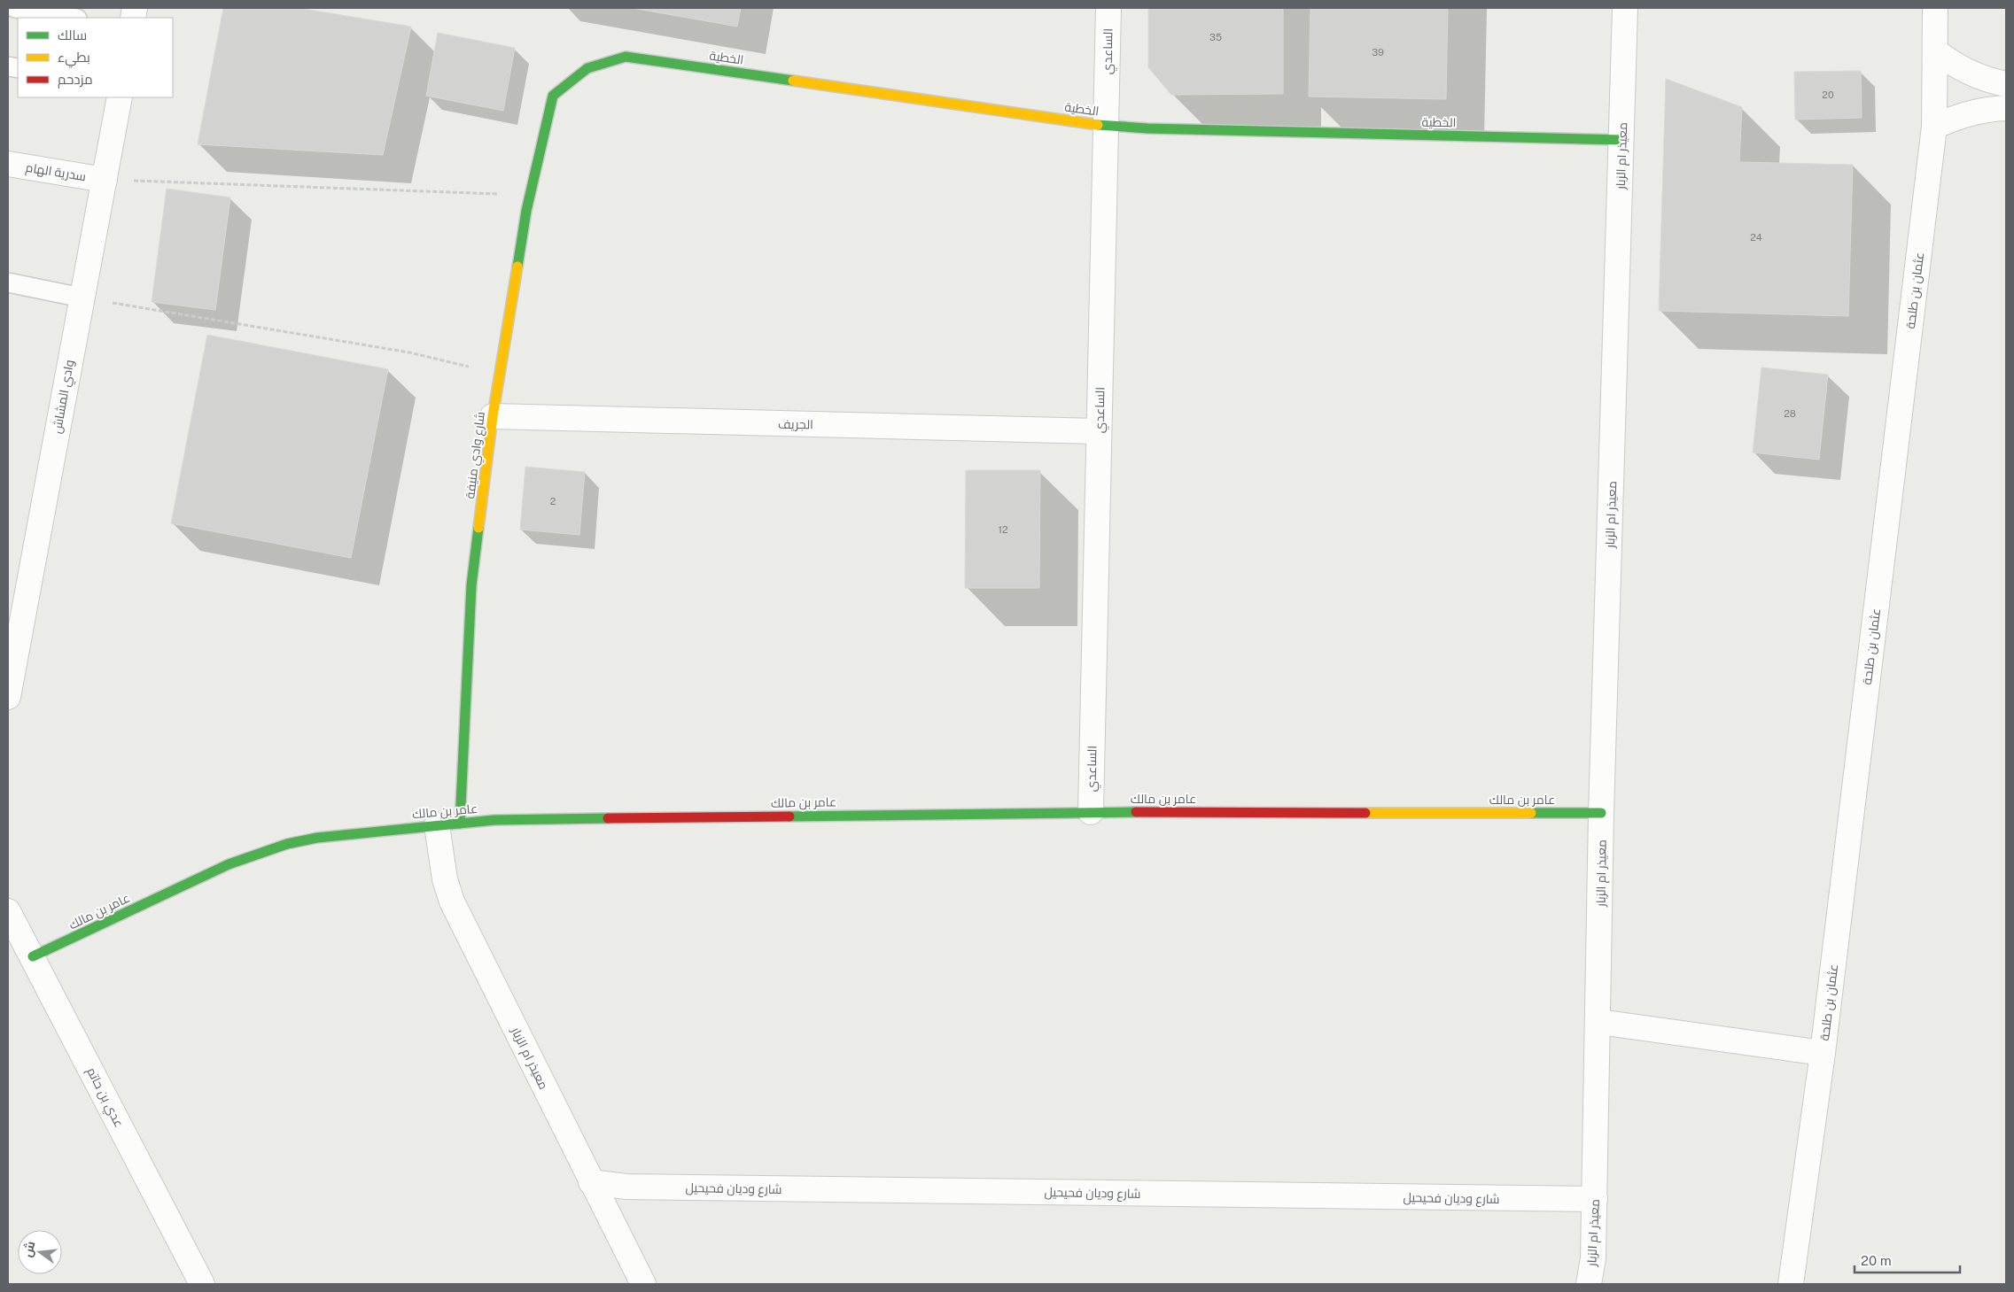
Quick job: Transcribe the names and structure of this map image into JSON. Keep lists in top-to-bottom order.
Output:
{
  "streets": {
    "street": [
      "الساعدي",
      "الخطية",
      "معيذر ام الزبار",
      "سدرية الهام",
      "عثمان بن طلحة",
      "وادي المشاش",
      "الجريف",
      "شارع وادي منيفة",
      "عامر بن مالك",
      "عدي بن حاتم",
      "شارع وديان فحيحيل"
    ]
  },
  "crossings": [
    ["الساعدي", "الخطية"],
    ["الساعدي", "الجريف"],
    ["الساعدي", "عامر بن مالك"],
    ["الخطية", "معيذر ام الزبار"],
    ["الخطية", "شارع وادي منيفة"],
    ["معيذر ام الزبار", "شارع وادي منيفة"],
    ["معيذر ام الزبار", "عامر بن مالك"],
    ["معيذر ام الزبار", "شارع وديان فحيحيل"],
    ["سدرية الهام", "وادي المشاش"],
    ["الجريف", "شارع وادي منيفة"],
    ["شارع وادي منيفة", "عامر بن مالك"],
    ["عامر بن مالك", "عدي بن حاتم"]
  ],
  "house_numbers": [
    "35",
    "39",
    "20",
    "24",
    "28",
    "2",
    "12"
  ],
  "legend": ["سالك", "بطيء", "مزدحم"],
  "scale_bar": "20 m",
  "north": "left"
}
